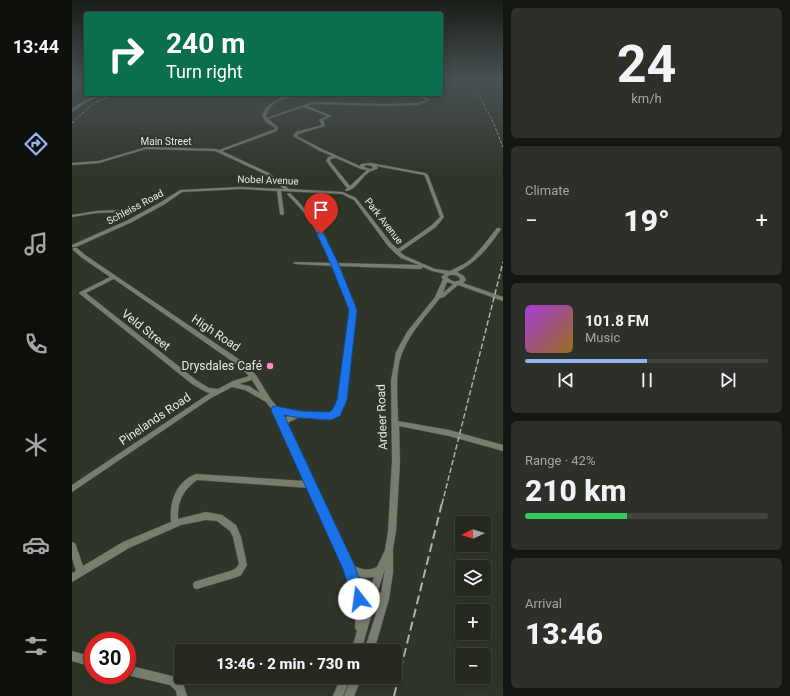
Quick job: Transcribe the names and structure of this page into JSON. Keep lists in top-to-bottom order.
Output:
{
  "streets": {
    "street": [
      "Main Street",
      "Nobel Avenue",
      "Schleiss Road",
      "Park Avenue",
      "Veld Street",
      "High Road",
      "Ardeer Road",
      "Pinelands Road"
    ]
  },
  "crossings": [
    ["Main Street", "Nobel Avenue"],
    ["Nobel Avenue", "Schleiss Road"],
    ["Nobel Avenue", "Park Avenue"],
    ["Schleiss Road", "High Road"],
    ["Park Avenue", "Ardeer Road"],
    ["Veld Street", "High Road"],
    ["Veld Street", "Pinelands Road"],
    ["High Road", "Pinelands Road"]
  ],
  "places": ["Drysdales Café"],
  "north": "left",
  "page": {
    "tabs": "13:44",
    "tile": [
      ["24", "km/h"],
      "Climate",
      ["Range · 42%", "210 km"],
      ["Arrival", "13:46"]
    ],
    "turn": ["240 m", "Turn right"],
    "heat": ["−", "19°", "+"],
    "song": ["101.8 FM", "Music"],
    "map_buttons": ["+", "−"],
    "limit": "30",
    "trip": "13:46 · 2 min · 730 m"
  }
}
